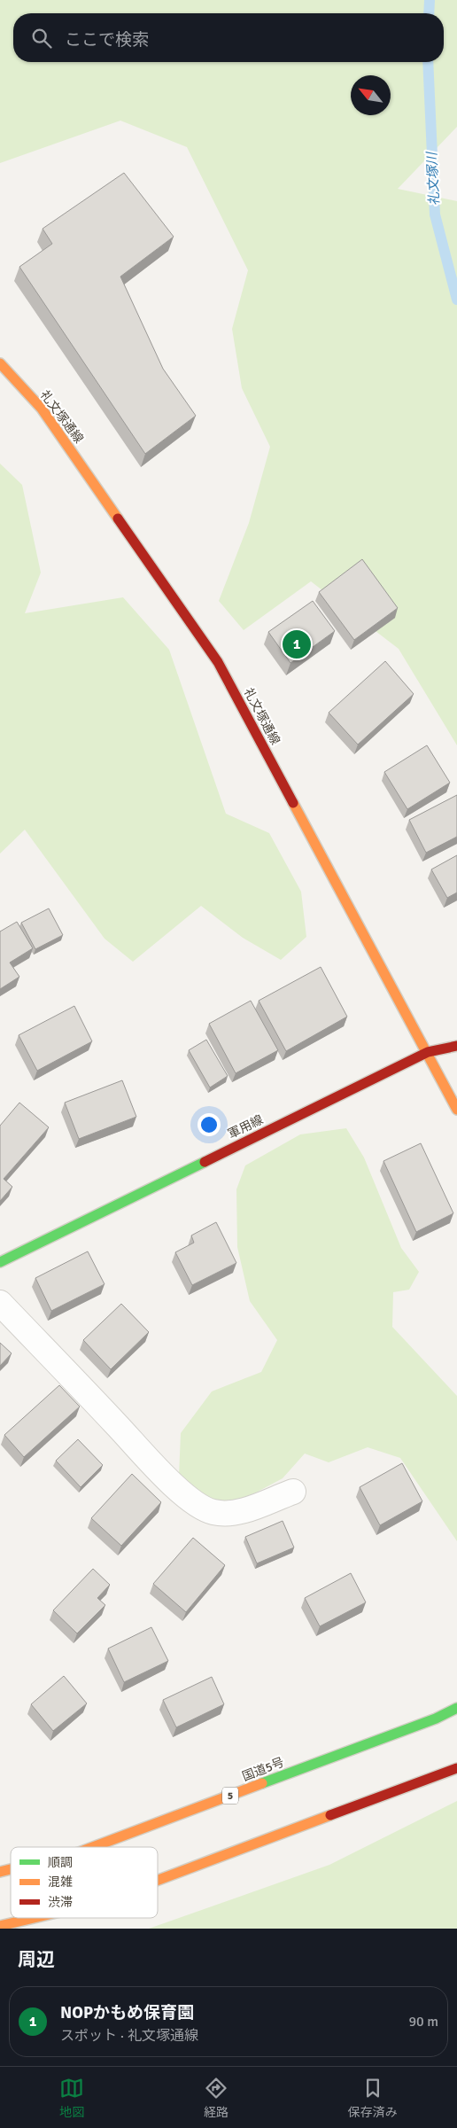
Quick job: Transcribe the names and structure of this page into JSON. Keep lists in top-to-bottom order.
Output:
{
  "streets": {
    "main road": [
      "礼文塚通線",
      "軍用線",
      "国道5号",
      "5"
    ]
  },
  "crossings": [
    ["礼文塚通線", "軍用線"]
  ],
  "water": ["礼文塚川"],
  "legend": ["順調", "混雑", "渋滞"],
  "north": "top left",
  "page": {
    "search": "ここで検索",
    "pins": "1",
    "heading": "周辺",
    "list": [
      {
        "mark": "1",
        "name": "NOPかもめ保育園",
        "note": "スポット · 礼文塚通線",
        "value": "90 m"
      }
    ],
    "nav": ["地図", "経路", "保存済み"]
  }
}
